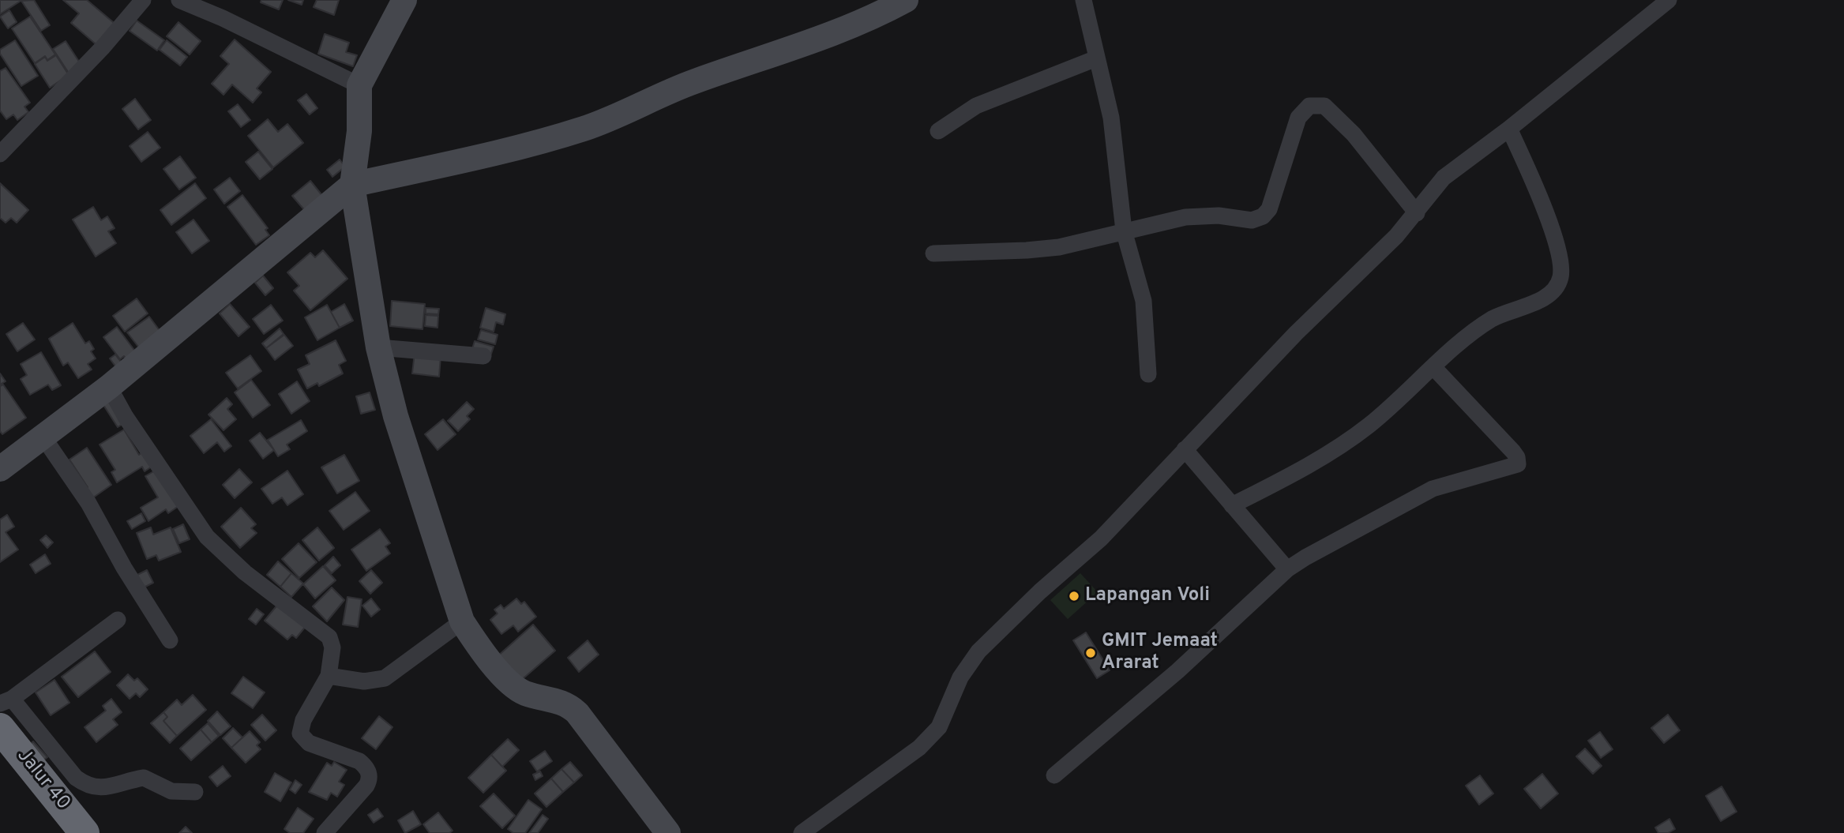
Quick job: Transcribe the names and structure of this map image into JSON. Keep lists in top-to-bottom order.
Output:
{
  "streets": {
    "highway": ["Jalur 40"]
  },
  "places": ["Lapangan Voli", "GMIT Jemaat Ararat"]
}
